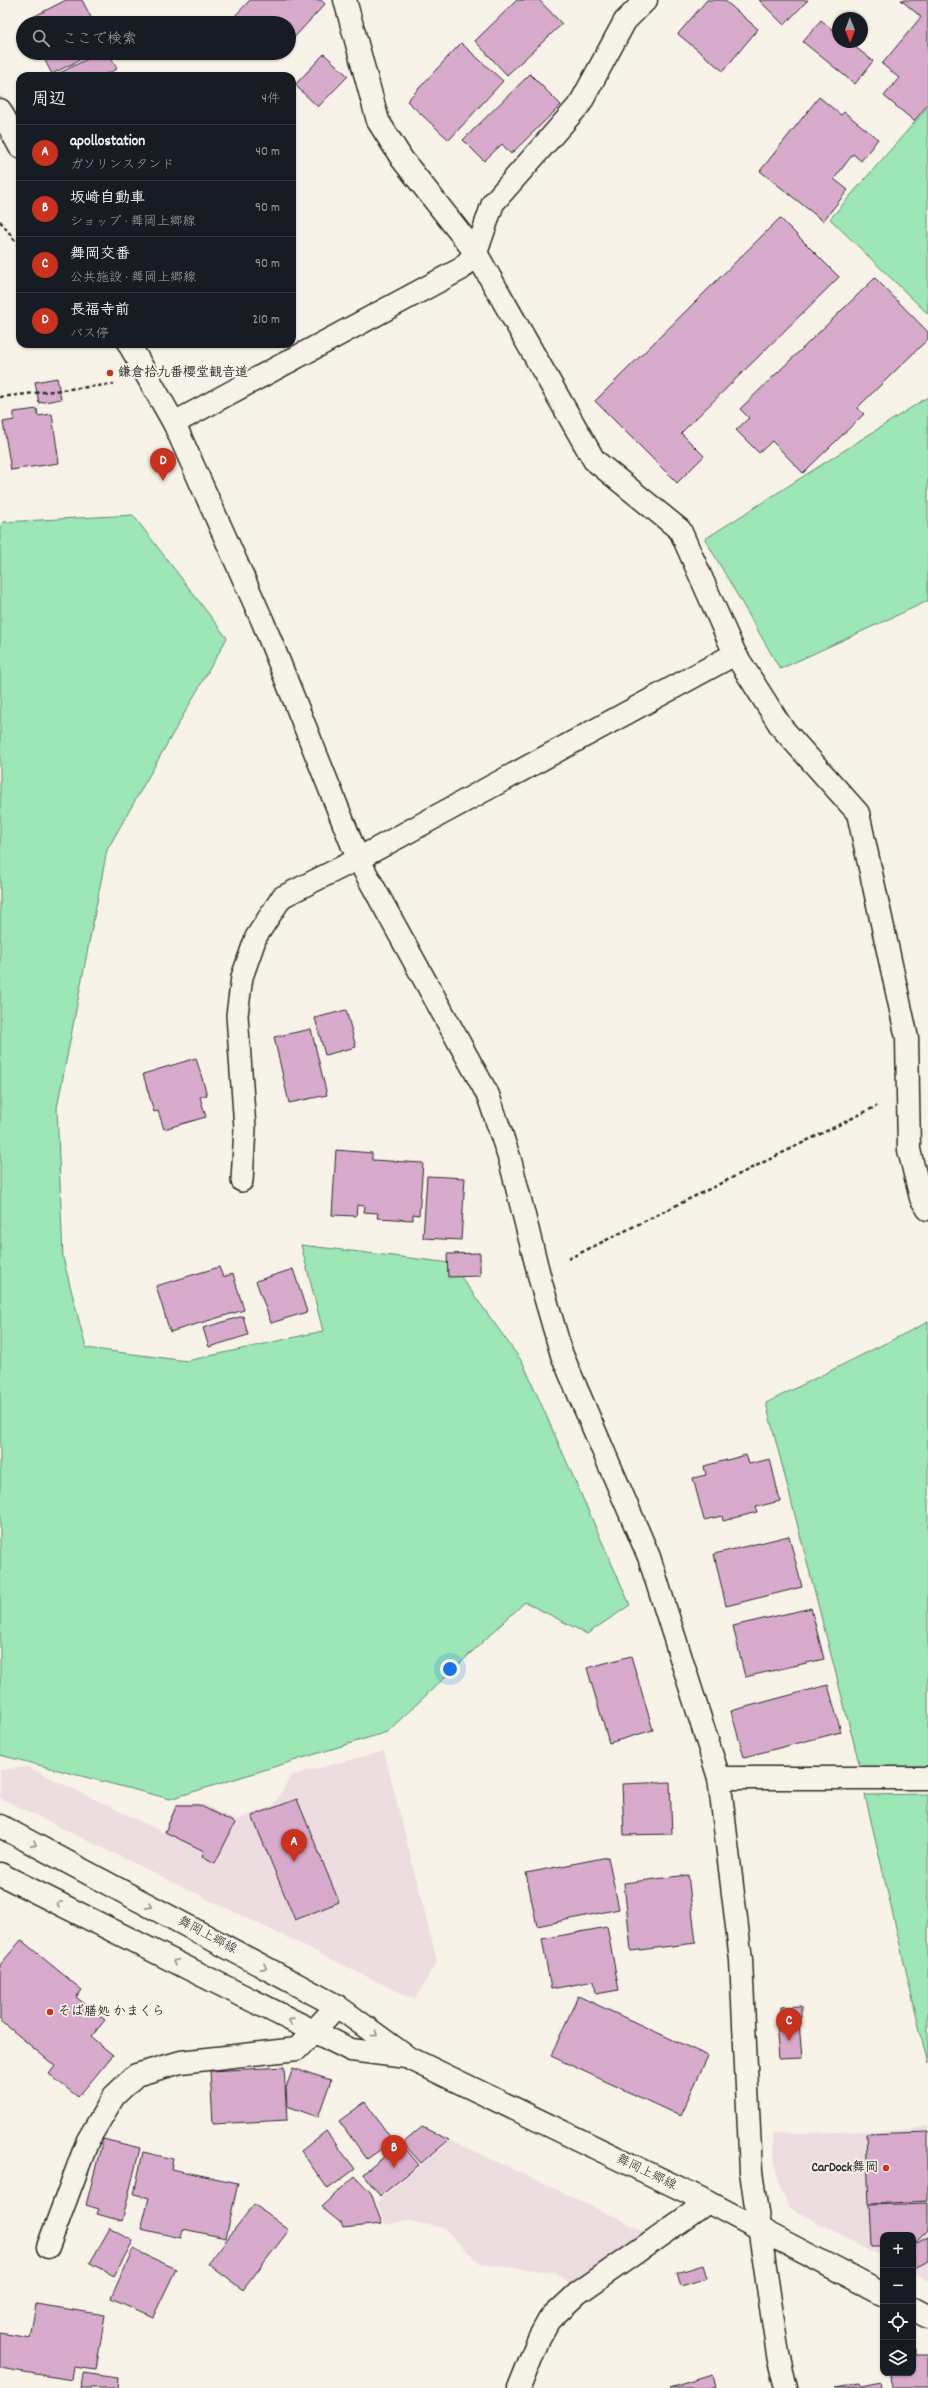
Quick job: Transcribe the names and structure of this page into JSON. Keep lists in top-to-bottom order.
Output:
{
  "streets": {
    "street": ["舞岡上郷線"]
  },
  "places": ["鎌倉拾九番櫻堂観音道", "そば膳処 かまくら", "CarDock舞岡"],
  "north": "bottom",
  "page": {
    "search": "ここで検索",
    "heading": ["周辺", "4件"],
    "list": [
      {
        "mark": "A",
        "name": "apollostation",
        "note": "ガソリンスタンド",
        "value": "40 m"
      },
      {
        "mark": "B",
        "name": "坂崎自動車",
        "note": "ショップ · 舞岡上郷線",
        "value": "90 m"
      },
      {
        "mark": "C",
        "name": "舞岡交番",
        "note": "公共施設 · 舞岡上郷線",
        "value": "90 m"
      },
      {
        "mark": "D",
        "name": "長福寺前",
        "note": "バス停",
        "value": "210 m"
      }
    ],
    "pins": [
      "D",
      "A",
      "C",
      "B"
    ],
    "map_buttons": ["+", "−"]
  }
}
